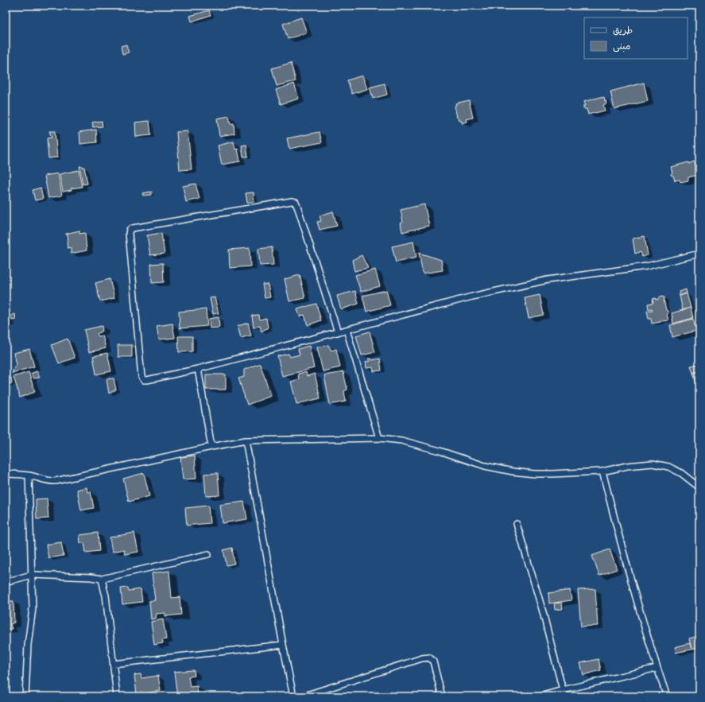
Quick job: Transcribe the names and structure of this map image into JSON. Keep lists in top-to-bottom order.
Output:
{
  "legend": ["طريق", "مبنى"]
}
